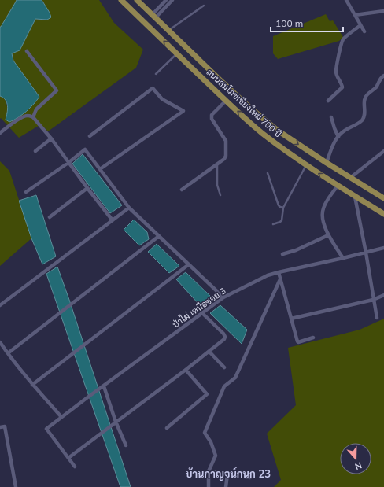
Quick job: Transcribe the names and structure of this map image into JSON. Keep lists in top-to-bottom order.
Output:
{
  "streets": {
    "main road": ["ถนนสมโภชเชียงใหม่ 700 ปี"],
    "street": ["ป่าไผ่ เหนือซอย 3"]
  },
  "districts": ["บ้านกาญจน์กนก 23"],
  "scale_bar": "100 m",
  "north": "bottom"
}
